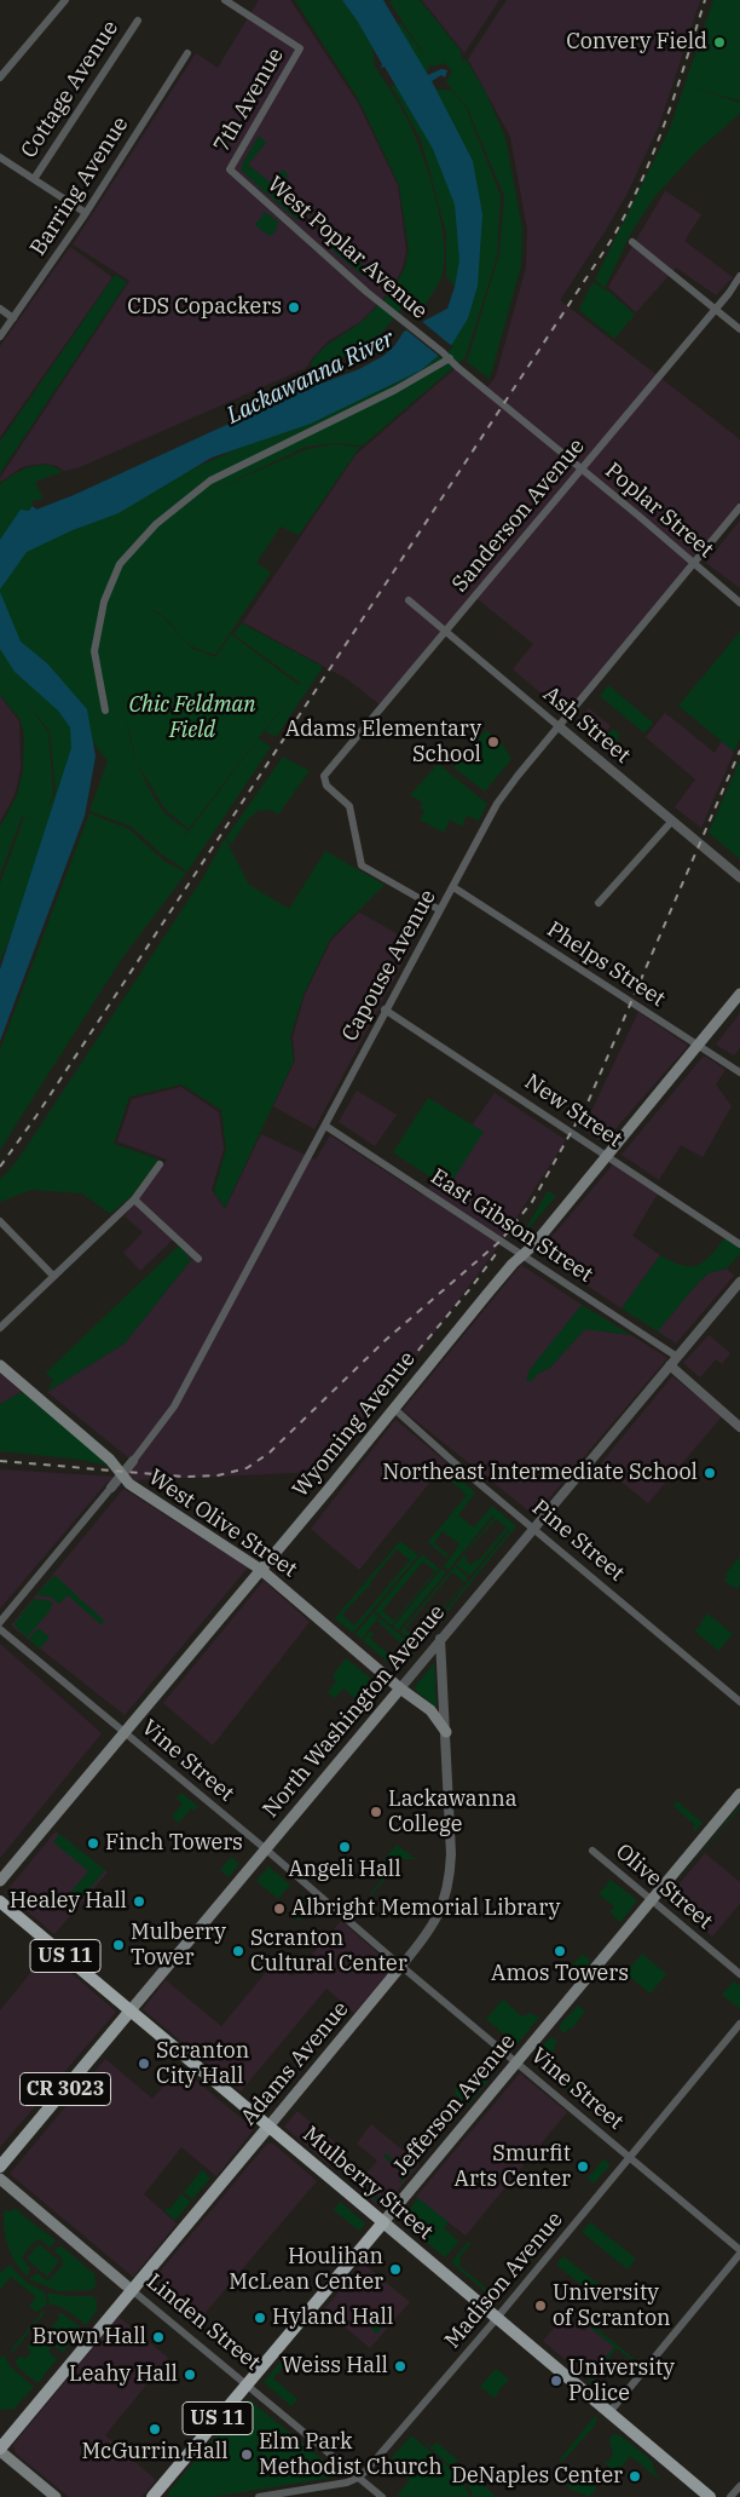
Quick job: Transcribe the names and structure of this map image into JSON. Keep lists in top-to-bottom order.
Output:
{
  "streets": {
    "highway": ["US 11", "Jefferson Avenue", "Mulberry Street"],
    "main road": [
      "Wyoming Avenue",
      "West Olive Street",
      "North Washington Avenue",
      "Adams Avenue",
      "CR 3023",
      "Linden Street"
    ],
    "street": [
      "Cottage Avenue",
      "7th Avenue",
      "Barring Avenue",
      "West Poplar Avenue",
      "Poplar Street",
      "Sanderson Avenue",
      "Ash Street",
      "Phelps Street",
      "Capouse Avenue",
      "New Street",
      "East Gibson Street",
      "Pine Street",
      "Vine Street",
      "Olive Street",
      "Madison Avenue"
    ]
  },
  "crossings": [
    ["7th Avenue", "West Poplar Avenue"],
    ["West Poplar Avenue", "Poplar Street"],
    ["Poplar Street", "Sanderson Avenue"],
    ["Poplar Street", "Capouse Avenue"],
    ["Sanderson Avenue", "Ash Street"],
    ["Sanderson Avenue", "Capouse Avenue"],
    ["Ash Street", "Capouse Avenue"],
    ["Phelps Street", "Capouse Avenue"],
    ["Phelps Street", "Wyoming Avenue"],
    ["Capouse Avenue", "New Street"],
    ["Capouse Avenue", "East Gibson Street"],
    ["Capouse Avenue", "West Olive Street"],
    ["New Street", "Wyoming Avenue"],
    ["East Gibson Street", "Wyoming Avenue"],
    ["East Gibson Street", "North Washington Avenue"],
    ["Wyoming Avenue", "West Olive Street"],
    ["Wyoming Avenue", "Pine Street"],
    ["Wyoming Avenue", "Vine Street"],
    ["West Olive Street", "North Washington Avenue"],
    ["West Olive Street", "Adams Avenue"],
    ["Pine Street", "North Washington Avenue"],
    ["North Washington Avenue", "Vine Street"],
    ["North Washington Avenue", "Adams Avenue"],
    ["North Washington Avenue", "Mulberry Street"],
    ["Vine Street", "Adams Avenue"],
    ["Vine Street", "Jefferson Avenue"],
    ["Vine Street", "Madison Avenue"],
    ["Olive Street", "Jefferson Avenue"],
    ["Adams Avenue", "Mulberry Street"],
    ["Adams Avenue", "Linden Street"],
    ["Jefferson Avenue", "Mulberry Street"],
    ["Jefferson Avenue", "Linden Street"],
    ["Mulberry Street", "Madison Avenue"],
    ["Madison Avenue", "Linden Street"]
  ],
  "water": ["Lackawanna River"],
  "parks": ["Chic Feldman Field"],
  "places": [
    "Convery Field",
    "CDS Copackers",
    "Adams Elementary School",
    "Northeast Intermediate School",
    "Lackawanna College",
    "Finch Towers",
    "Angeli Hall",
    "Healey Hall",
    "Albright Memorial Library",
    "Mulberry Tower",
    "Scranton Cultural Center",
    "Amos Towers",
    "Scranton City Hall",
    "Smurfit Arts Center",
    "Houlihan McLean Center",
    "University of Scranton",
    "Hyland Hall",
    "Brown Hall",
    "Weiss Hall",
    "Leahy Hall",
    "University Police",
    "McGurrin Hall",
    "Elm Park Methodist Church",
    "DeNaples Center"
  ]
}
